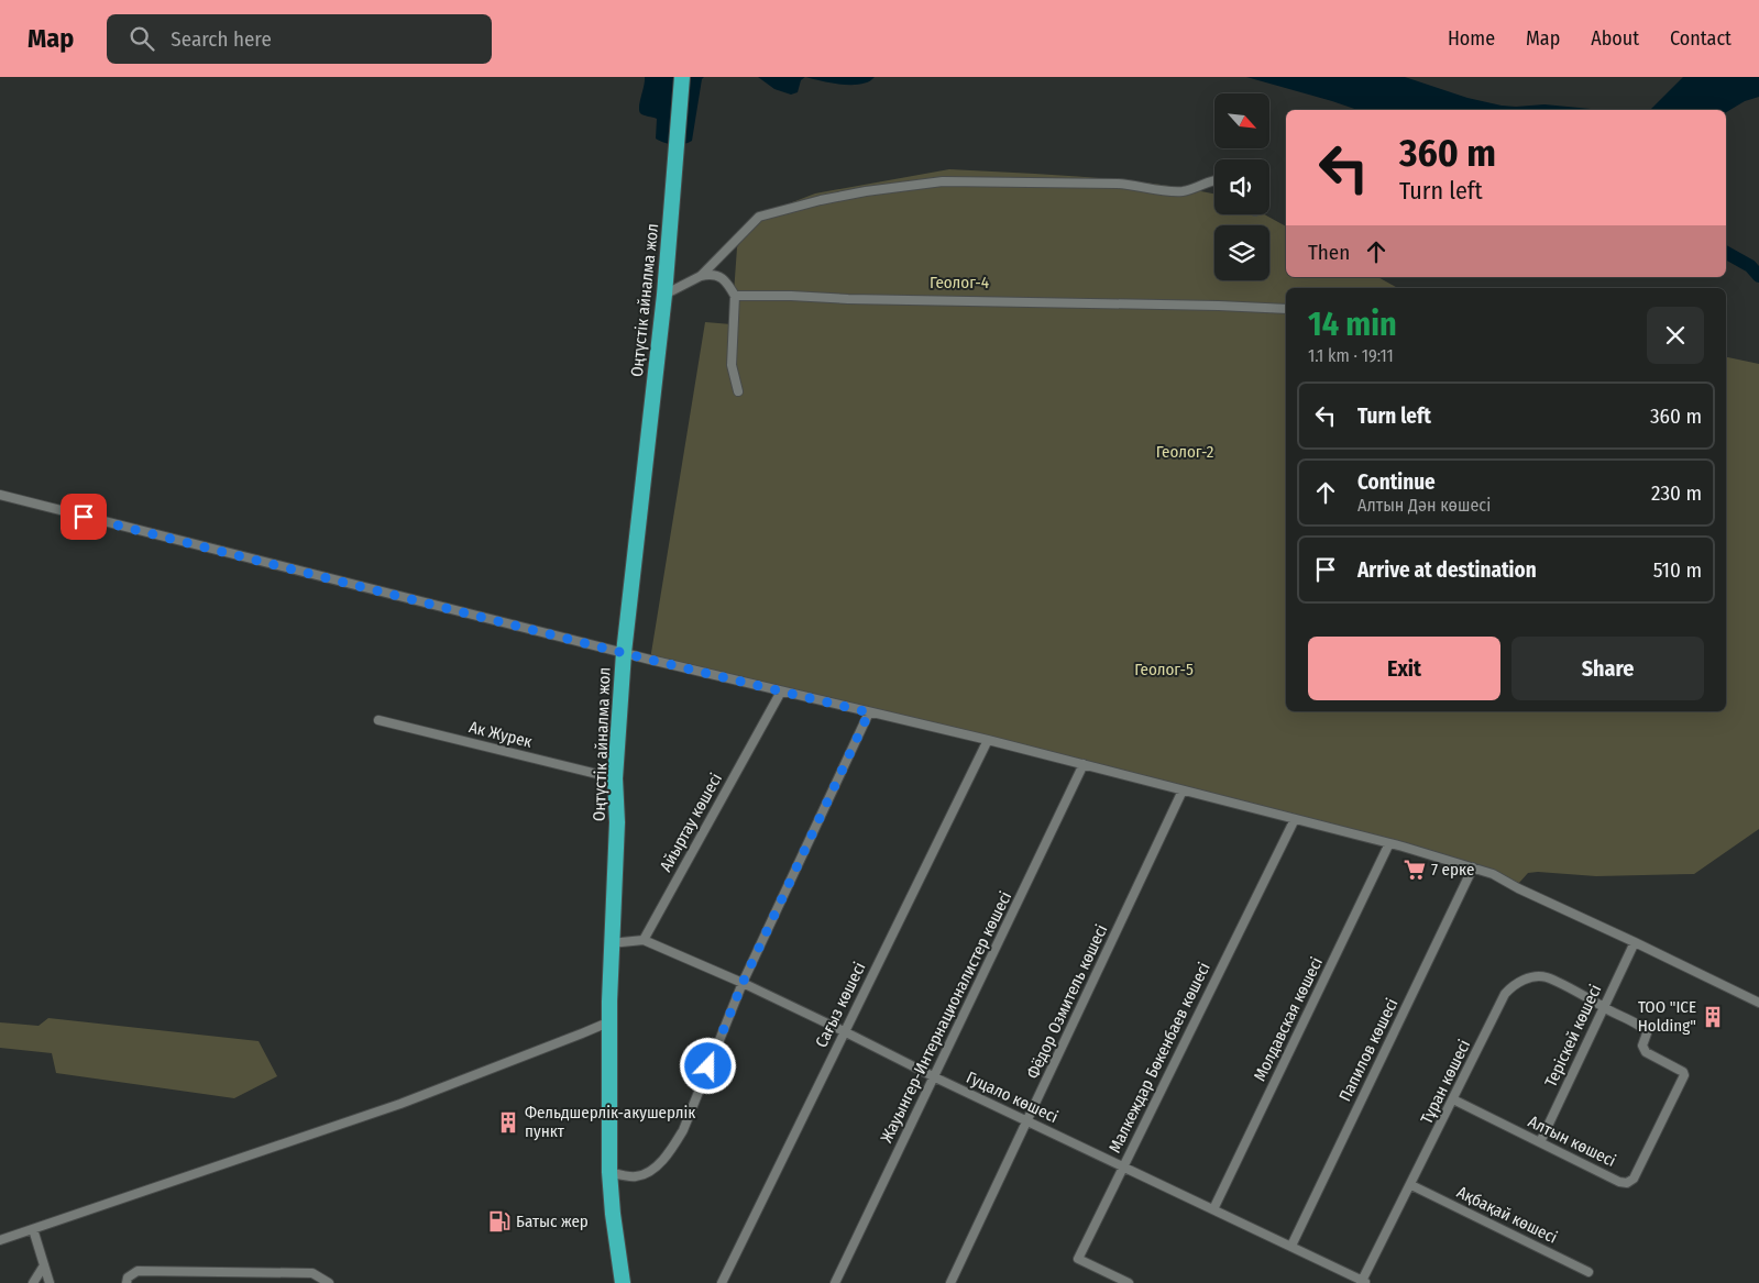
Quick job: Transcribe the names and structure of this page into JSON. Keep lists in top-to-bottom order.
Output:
{
  "streets": {
    "highway": ["Оңтүстік айналма жол"],
    "street": [
      "Ак Журек",
      "Айыртау көшесі",
      "Фёдор Озмитель көшесі",
      "Сағыз көшесі",
      "Жауынгер-Интернационалистер көшесі",
      "Молдавская көшесі",
      "Теріскей көшесі",
      "Папилов көшесі",
      "Малкеждар Бөкенбаев көшесі",
      "Тұран көшесі",
      "Гуцало көшесі",
      "Алтын көшесі",
      "Ақбақай көшесі"
    ]
  },
  "crossings": [
    ["Оңтүстік айналма жол", "Ак Журек"],
    ["Айыртау көшесі", "Гуцало көшесі"],
    ["Фёдор Озмитель көшесі", "Гуцало көшесі"],
    ["Сағыз көшесі", "Гуцало көшесі"],
    ["Жауынгер-Интернационалистер көшесі", "Гуцало көшесі"],
    ["Молдавская көшесі", "Гуцало көшесі"],
    ["Теріскей көшесі", "Тұран көшесі"],
    ["Теріскей көшесі", "Алтын көшесі"],
    ["Папилов көшесі", "Гуцало көшесі"],
    ["Малкеждар Бөкенбаев көшесі", "Гуцало көшесі"],
    ["Тұран көшесі", "Гуцало көшесі"],
    ["Тұран көшесі", "Алтын көшесі"],
    ["Тұран көшесі", "Ақбақай көшесі"]
  ],
  "parks": ["Геолог-4", "Геолог-2", "Геолог-5"],
  "places": {
    "supermarket": ["7 ерке"],
    "building": ["ТОО \"ICE Holding\"", "Фельдшерлік-акушерлік пункт"],
    "fuel station": ["Батыс жер"]
  },
  "north": "bottom right",
  "page": {
    "header": "Map",
    "search": "Search here",
    "nav": [
      "Home",
      "Map",
      "About",
      "Contact"
    ],
    "turn": ["360 m", "Turn left"],
    "then": "Then",
    "heading": ["14 min", "1.1 km · 19:11"],
    "list": [
      {
        "name": "Turn left",
        "value": "360 m"
      },
      {
        "name": "Continue",
        "note": "Алтын Дән көшесі",
        "value": "230 m"
      },
      {
        "name": "Arrive at destination",
        "value": "510 m"
      }
    ],
    "buttons": ["Exit", "Share"]
  }
}
